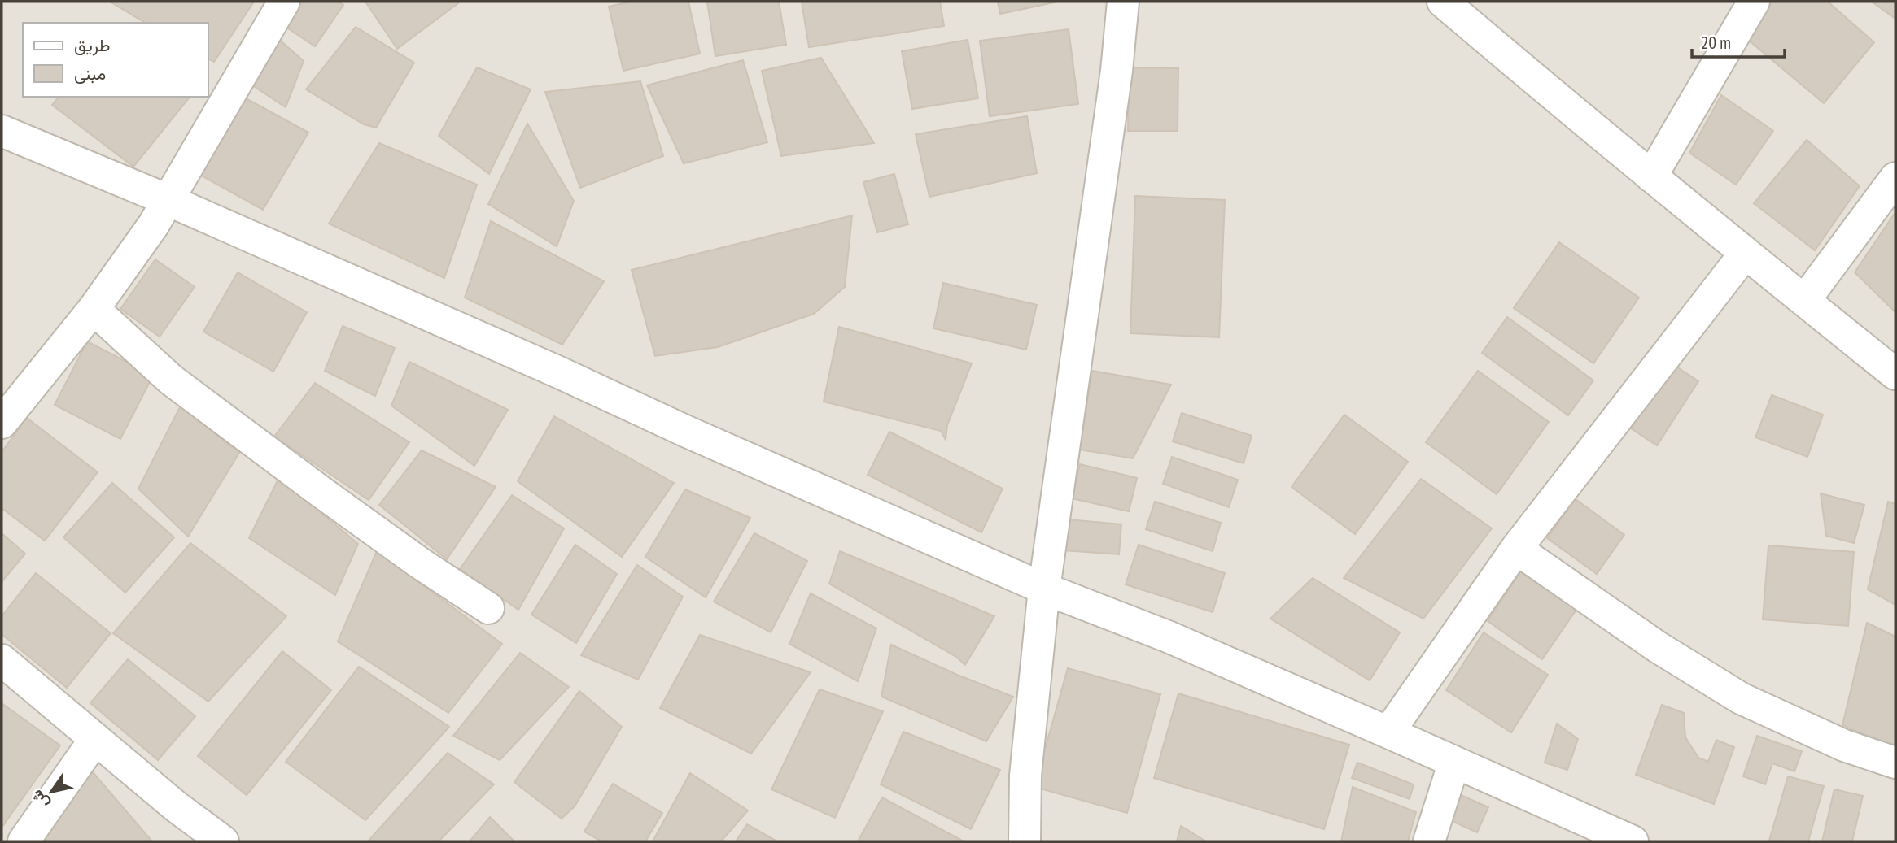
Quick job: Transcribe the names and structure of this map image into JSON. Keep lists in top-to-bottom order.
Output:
{
  "legend": ["طريق", "مبنى"],
  "scale_bar": "20 m",
  "north": "bottom left"
}
